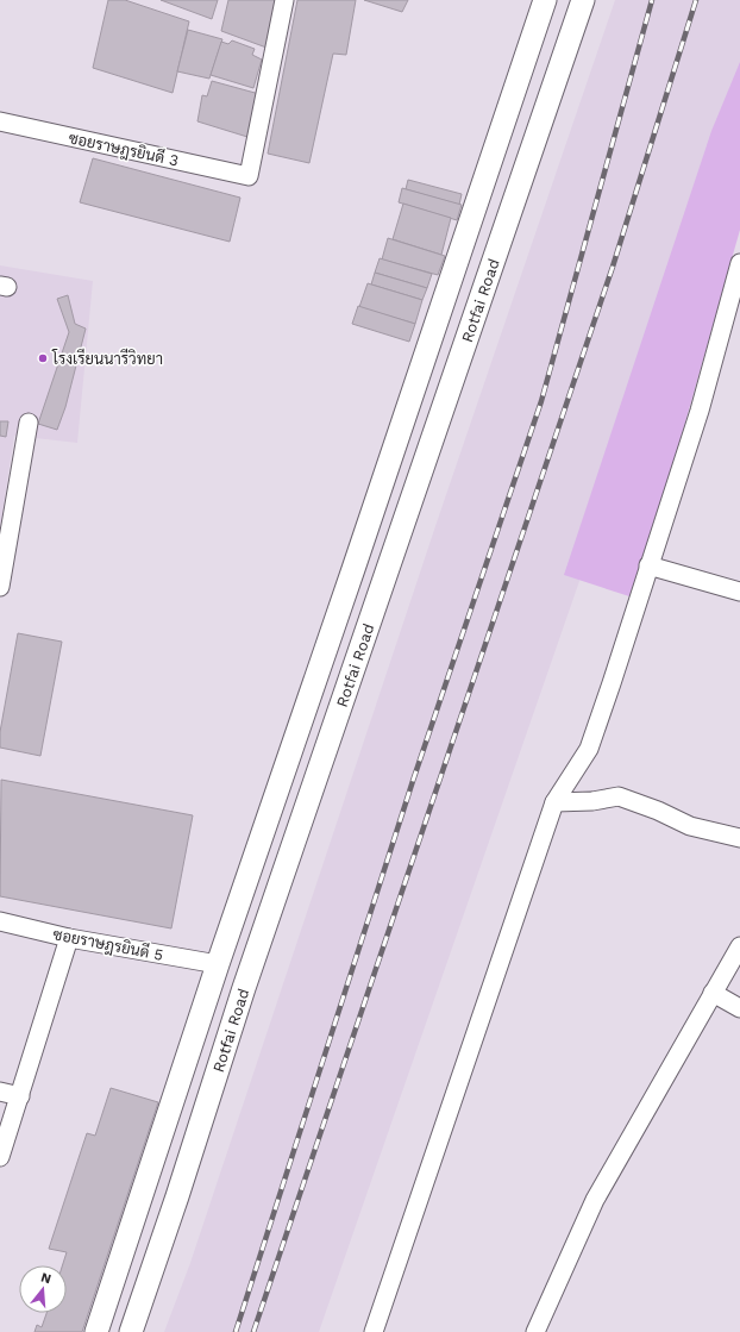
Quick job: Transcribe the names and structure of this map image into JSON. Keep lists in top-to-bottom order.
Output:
{
  "streets": {
    "street": ["ซอยราษฎรยินดี 3", "Rotfai Road", "ซอยราษฎรยินดี 5"]
  },
  "crossings": [
    ["Rotfai Road", "ซอยราษฎรยินดี 5"]
  ],
  "places": ["โรงเรียนนารีวิทยา"],
  "north": "top"
}
